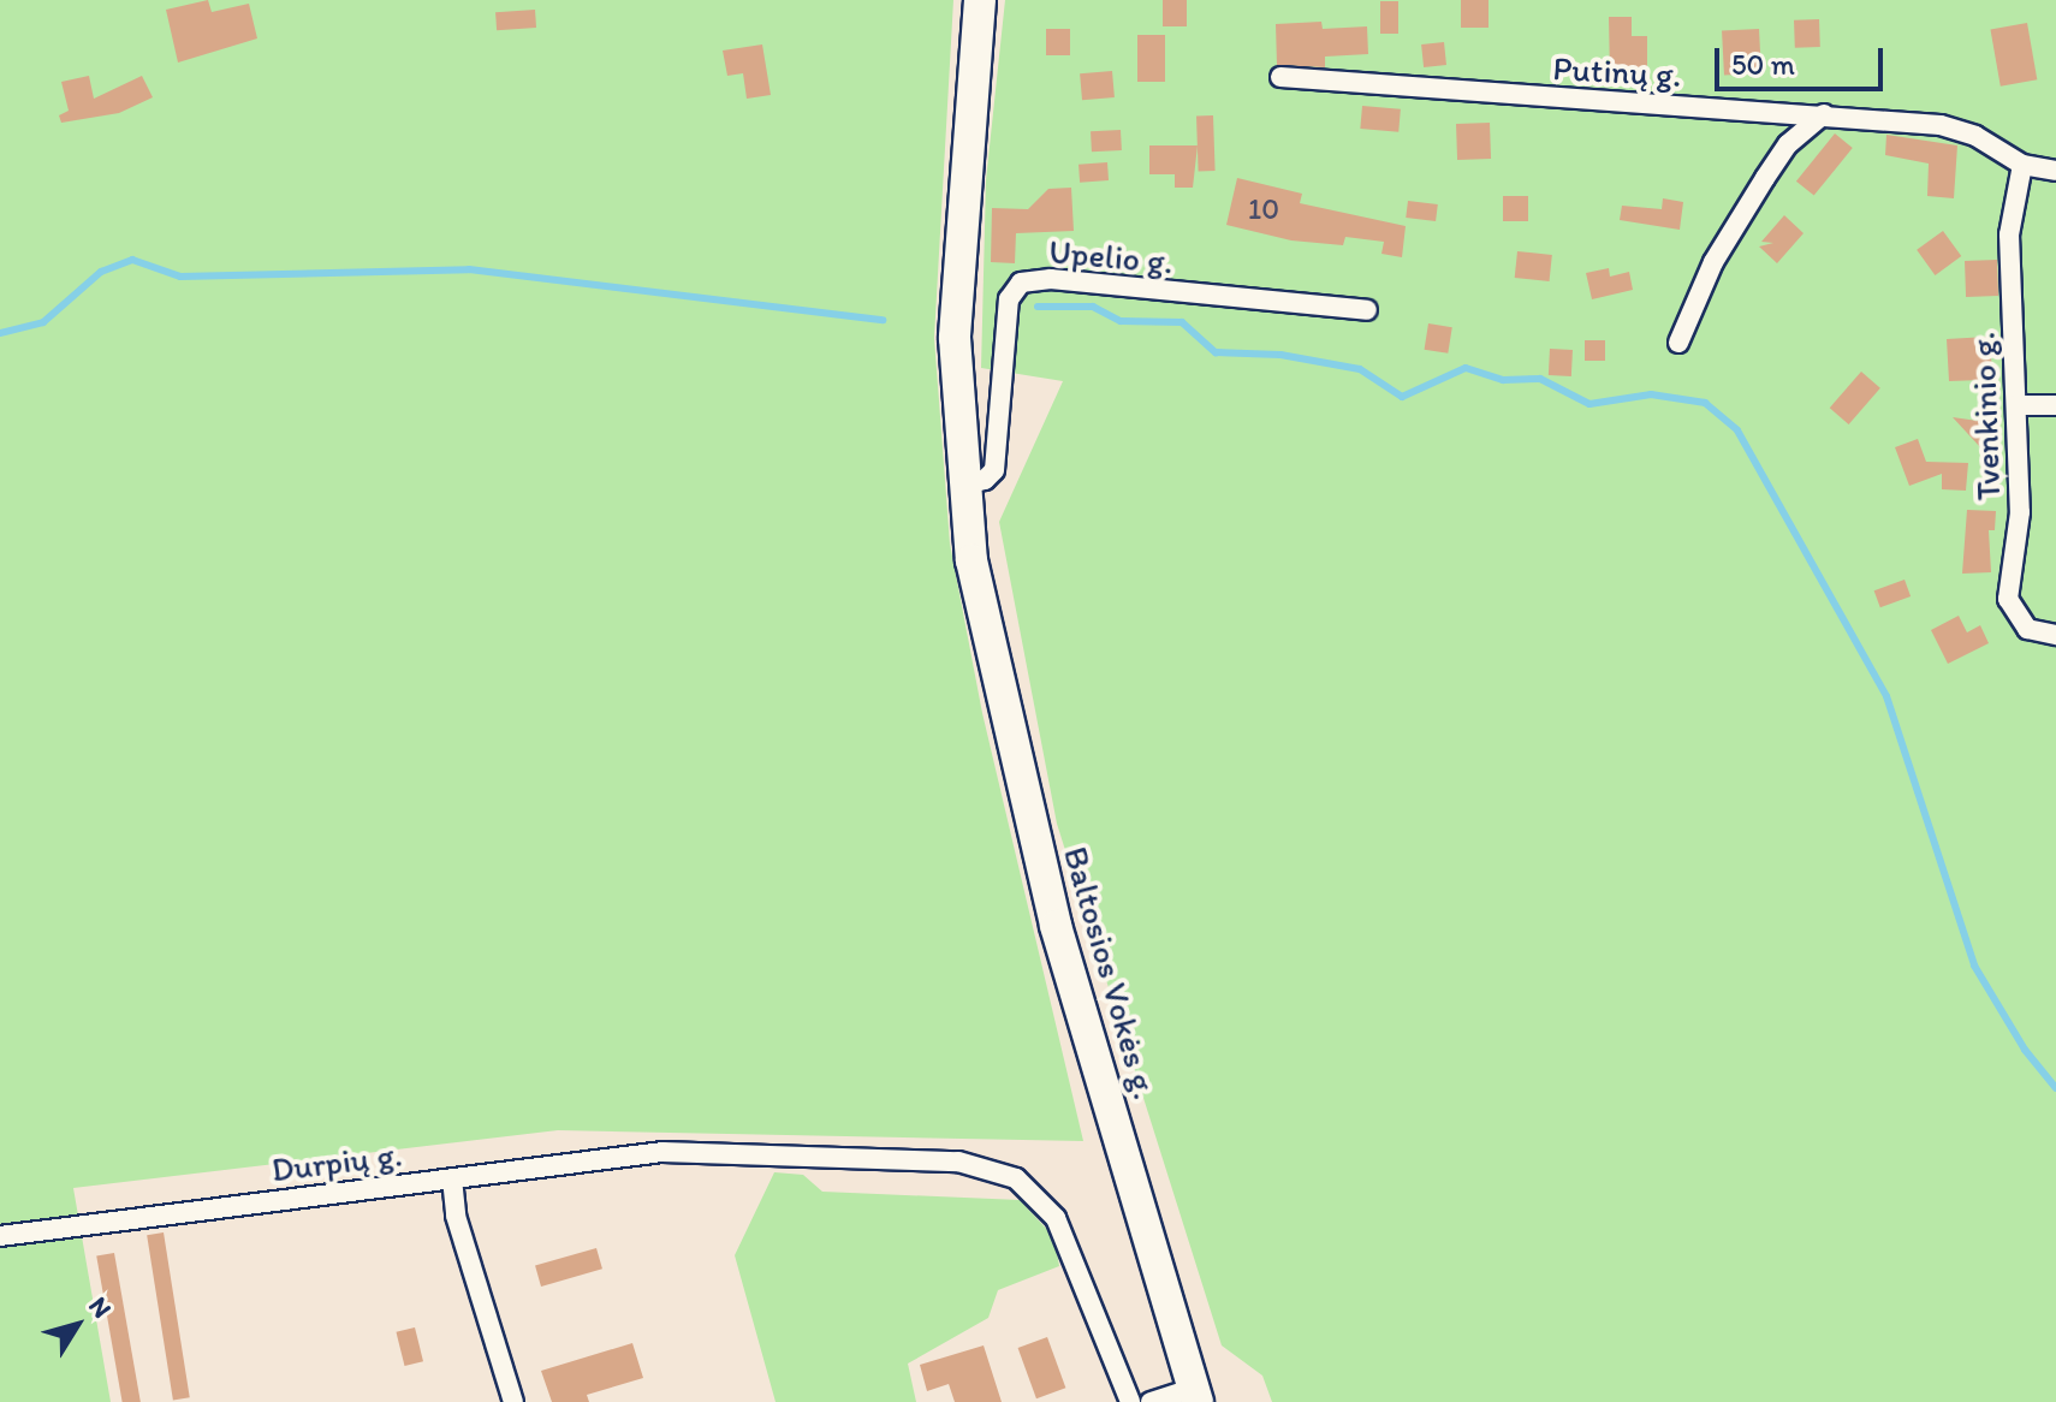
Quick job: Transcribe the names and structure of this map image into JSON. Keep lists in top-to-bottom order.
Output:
{
  "streets": {
    "main road": ["Baltosios Vokės g."],
    "street": [
      "Putinų g.",
      "Upelio g.",
      "Tvenkinio g.",
      "Durpių g."
    ]
  },
  "crossings": [
    ["Putinų g.", "Tvenkinio g."],
    ["Upelio g.", "Baltosios Vokės g."]
  ],
  "house_numbers": ["10"],
  "scale_bar": "50 m",
  "north": "top right"
}
